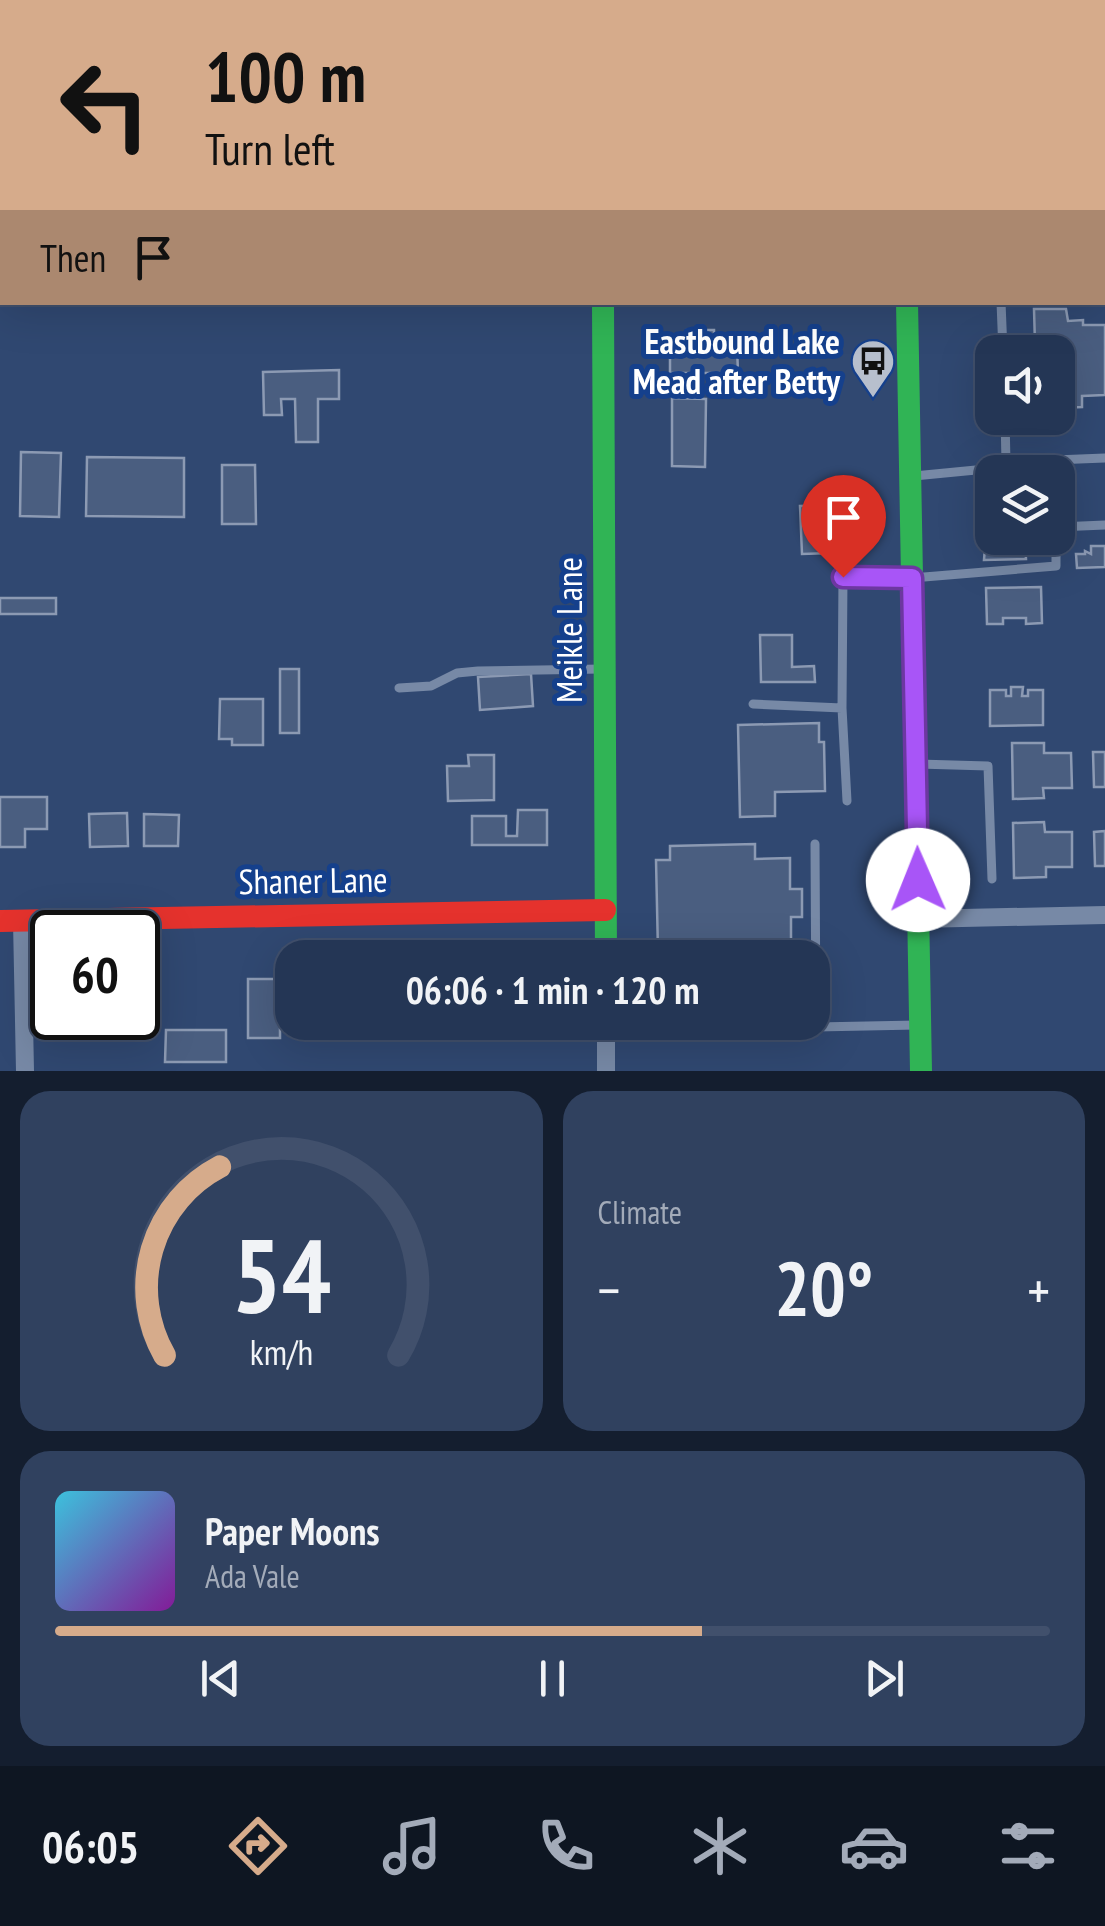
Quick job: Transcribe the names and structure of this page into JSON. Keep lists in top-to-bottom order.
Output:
{
  "streets": {
    "street": ["Meikle Lane", "Shaner Lane"]
  },
  "crossings": [
    ["Meikle Lane", "Shaner Lane"]
  ],
  "places": {
    "bus stop": ["Eastbound Lake Mead after Betty"]
  },
  "page": {
    "turn": ["100 m", "Turn left"],
    "then": "Then",
    "limit": "60",
    "trip": "06:06 · 1 min · 120 m",
    "tile": "Climate",
    "heat": ["−", "20°", "+"],
    "song": ["Paper Moons", "Ada Vale"],
    "tabs": "06:05",
    "gauge": ["54", "km/h"]
  }
}
